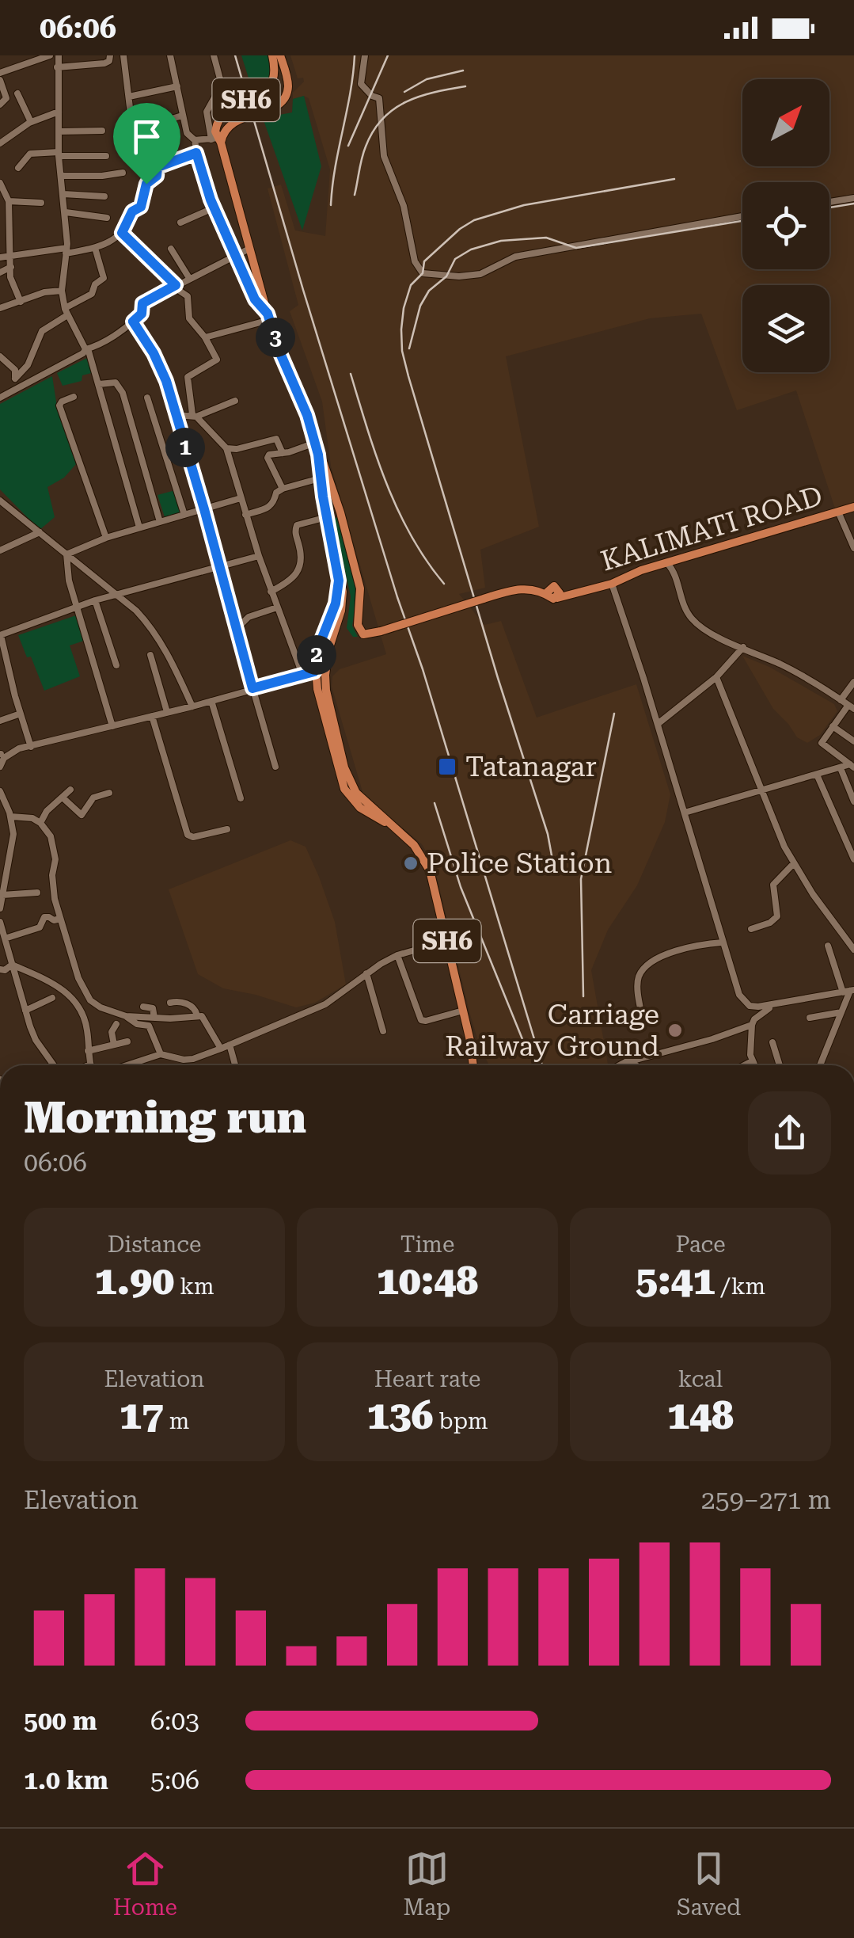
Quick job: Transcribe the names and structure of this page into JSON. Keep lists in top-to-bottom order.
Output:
{
  "streets": {
    "main road": ["SH6", "KALIMATI ROAD"]
  },
  "places": {
    "transit": ["Tatanagar"],
    "other": ["Police Station", "Carriage Railway Ground"]
  },
  "north": "top right",
  "page": {
    "status": "06:06",
    "pins": ["3", "1", "2"],
    "heading": ["Morning run", "06:06"],
    "stats": [
      ["Distance", "1.90 km"],
      ["Time", "10:48"],
      ["Pace", "5:41 /km"],
      ["Elevation", "17 m"],
      ["Heart rate", "136 bpm"],
      ["kcal", "148"]
    ],
    "chart": ["Elevation", "259–271 m"],
    "list": [
      {
        "name": "500 m",
        "note": "6:03"
      },
      {
        "name": "1.0 km",
        "note": "5:06"
      }
    ],
    "tabs": ["Home", "Map", "Saved"]
  }
}
